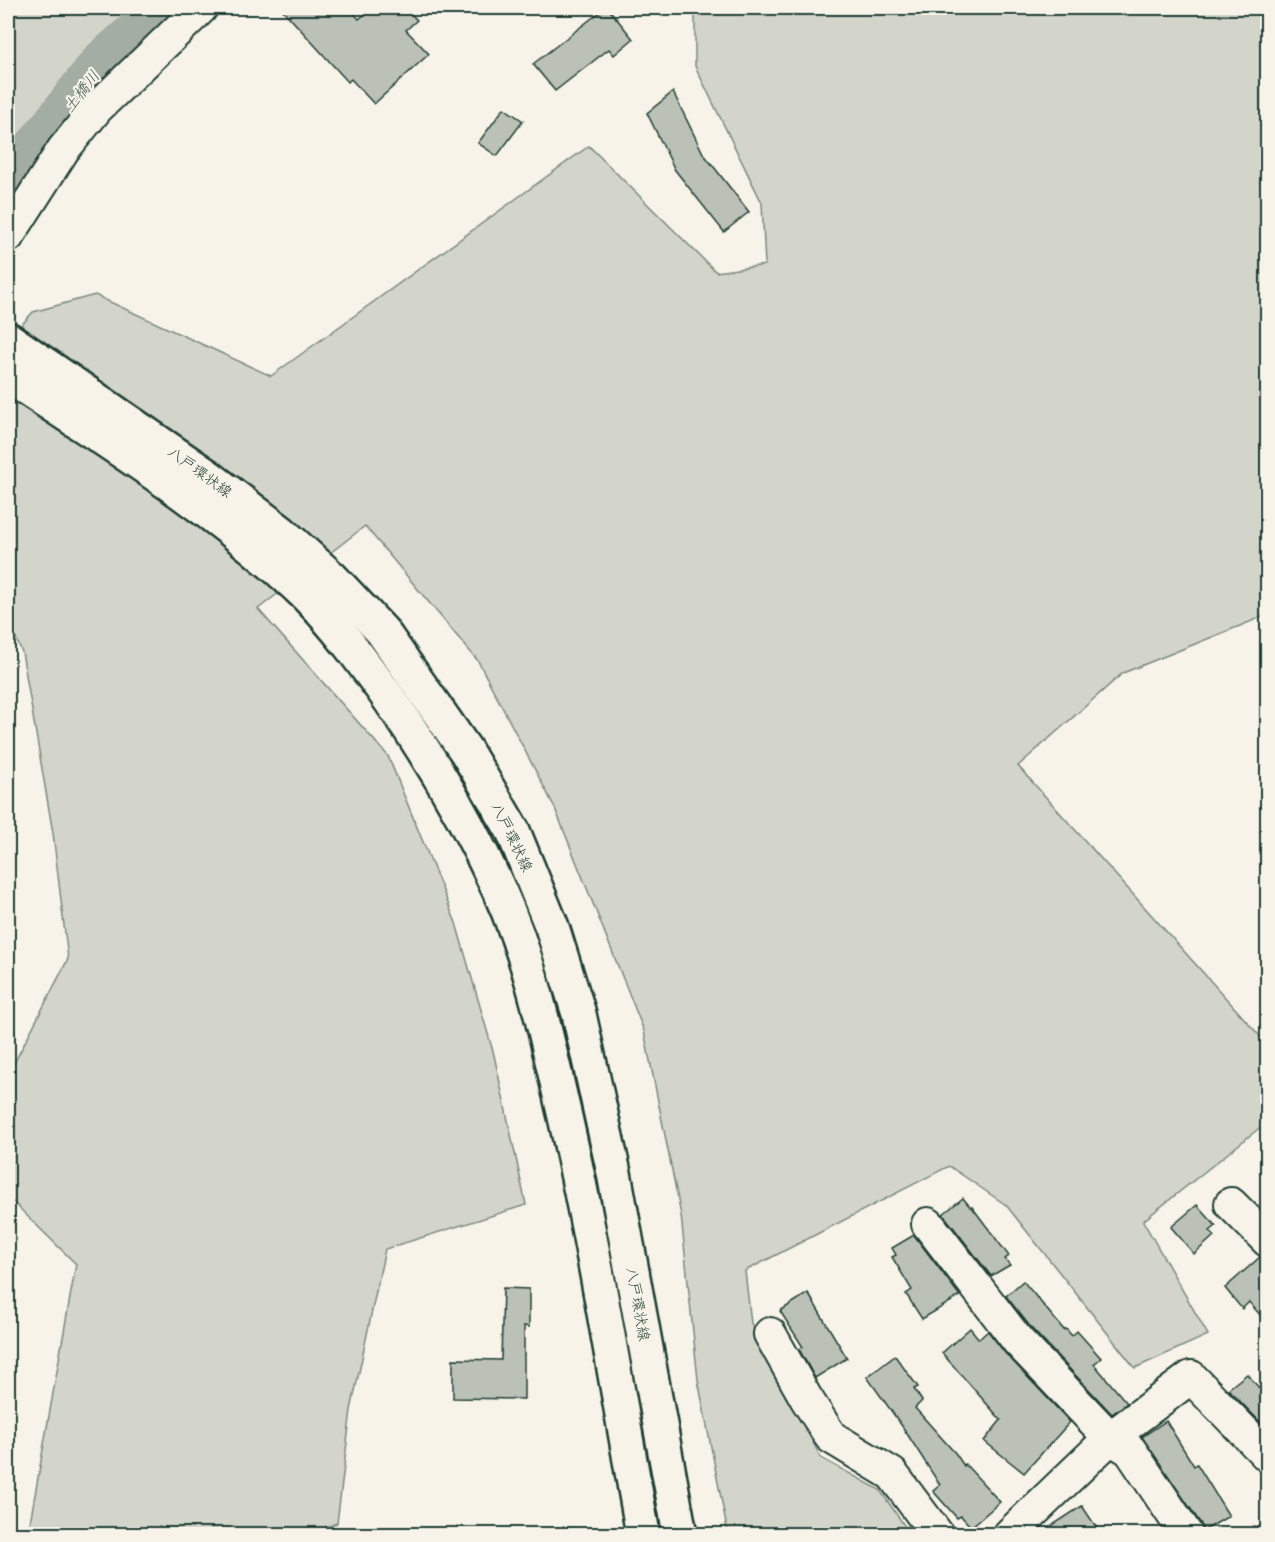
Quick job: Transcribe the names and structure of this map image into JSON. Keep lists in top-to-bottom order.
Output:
{
  "streets": {
    "main road": ["八戸環状線"]
  },
  "water": ["土橋川"]
}
